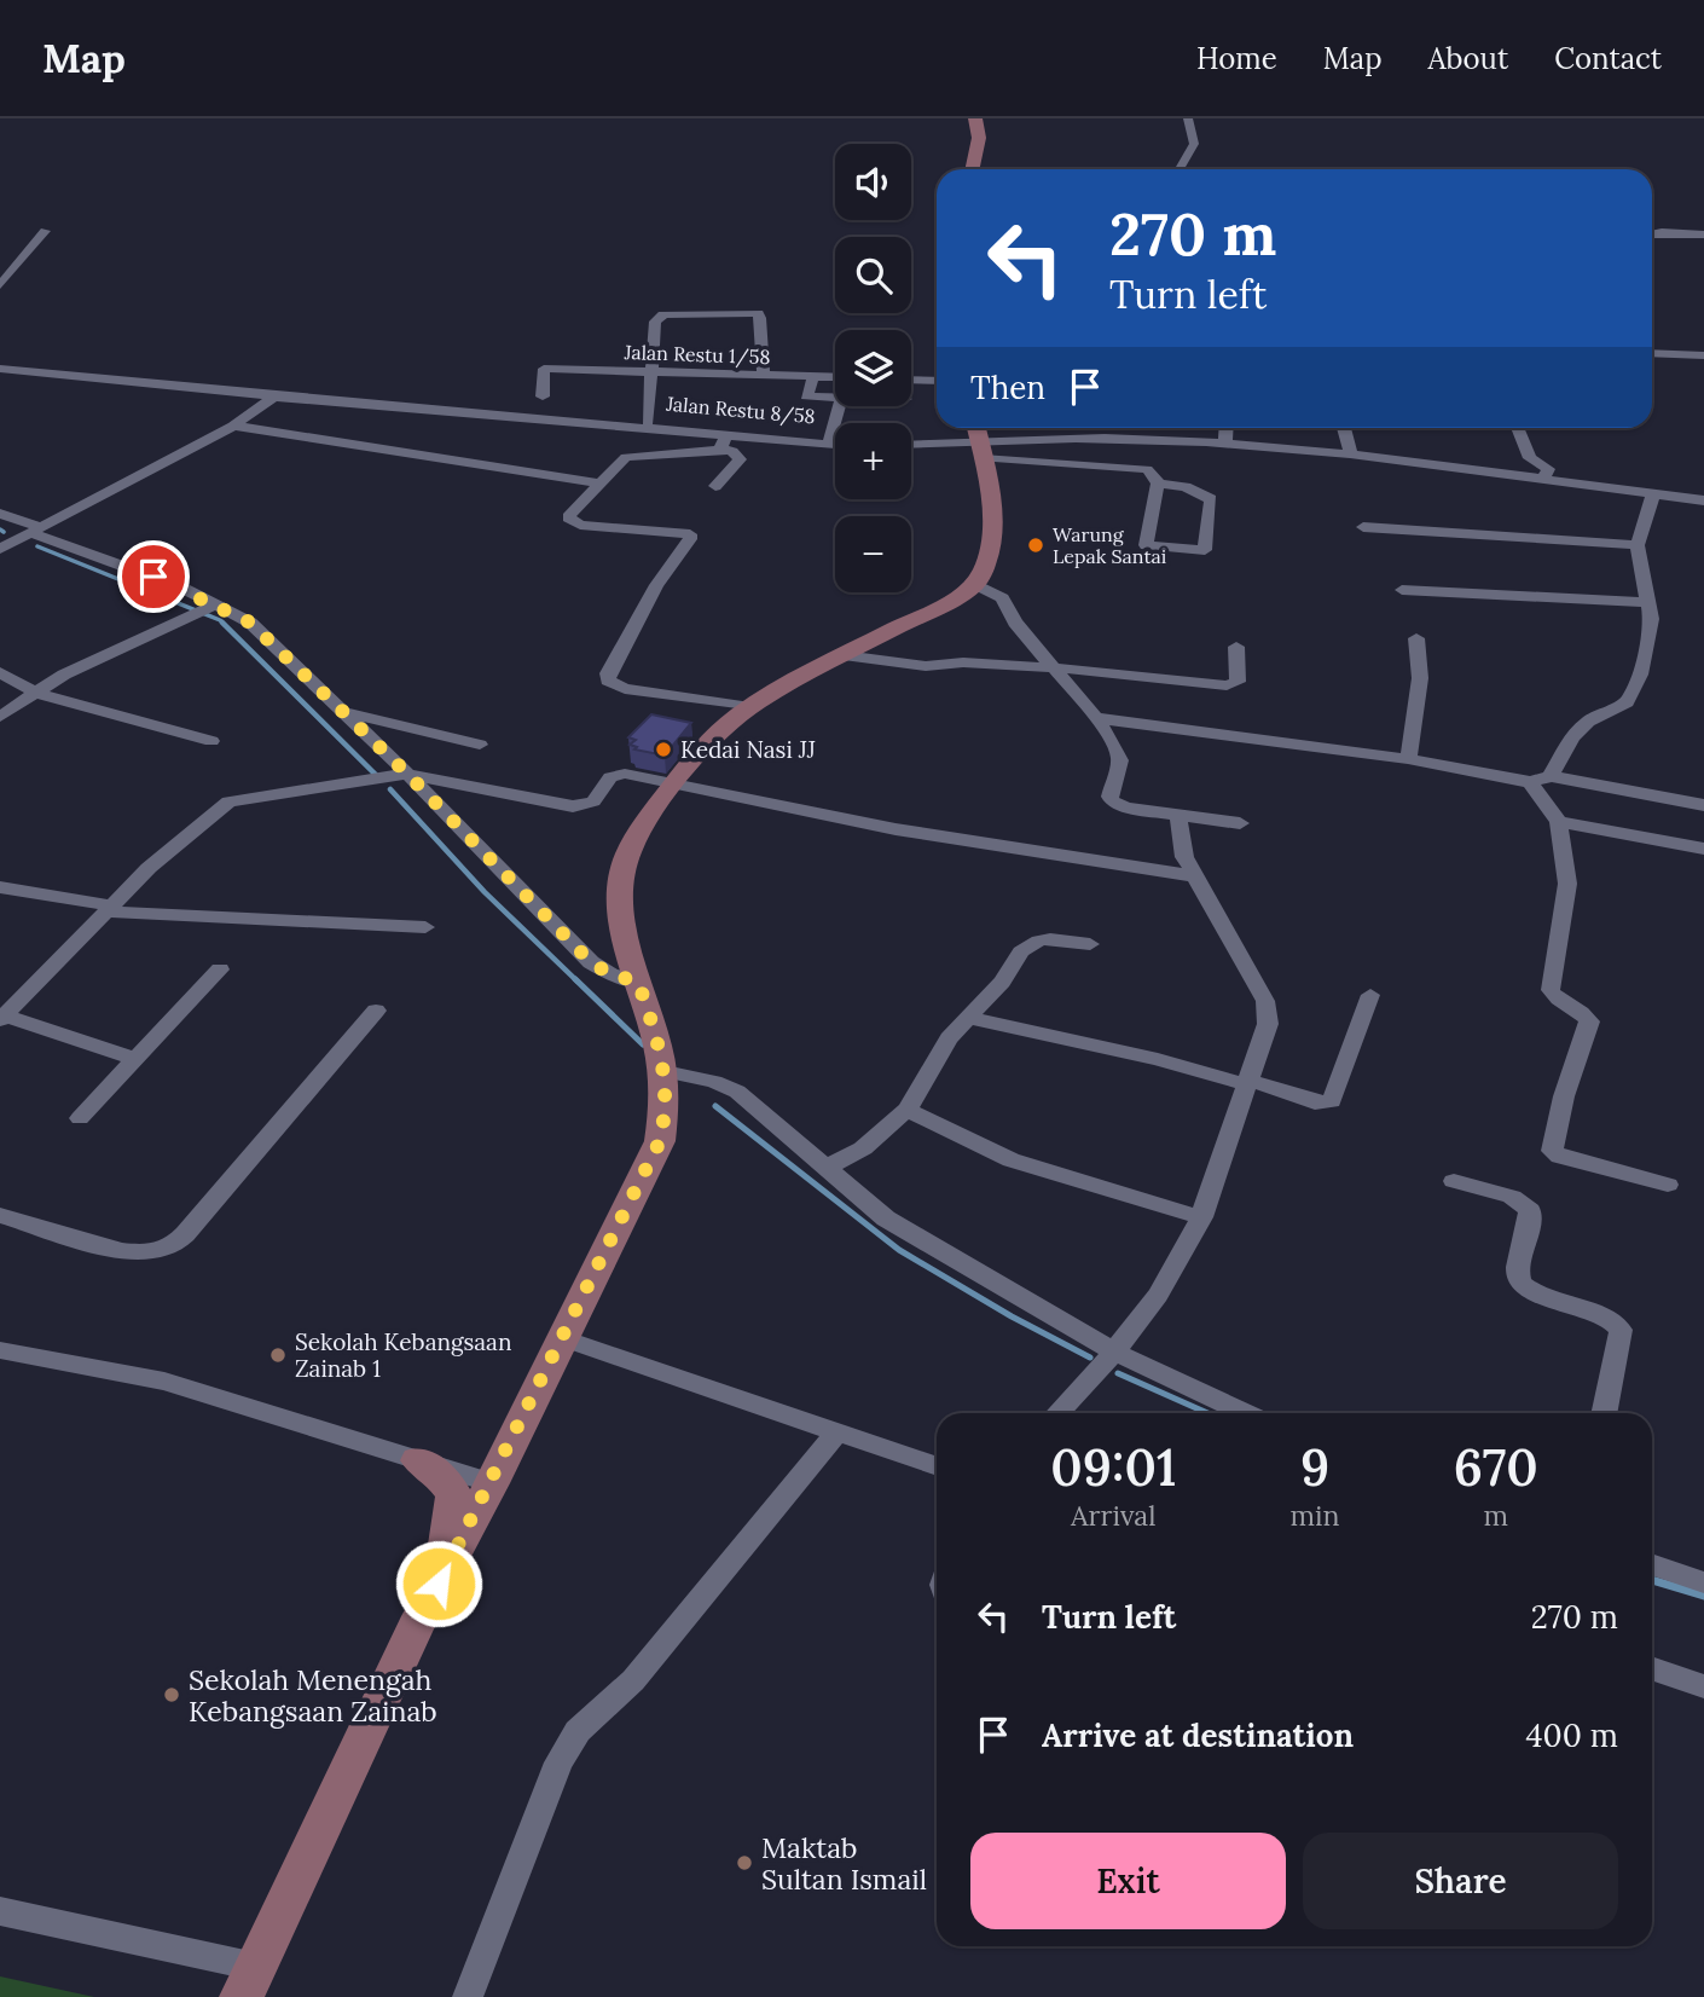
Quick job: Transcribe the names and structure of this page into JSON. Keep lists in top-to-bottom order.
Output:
{
  "streets": {
    "street": ["Jalan Restu 1/58", "Jalan Restu 8/58"]
  },
  "places": [
    "Warung Lepak Santai",
    "Kedai Nasi JJ",
    "Sekolah Kebangsaan Zainab 1",
    "Sekolah Menengah Kebangsaan Zainab",
    "Maktab Sultan Ismail"
  ],
  "page": {
    "header": "Map",
    "nav": [
      "Home",
      "Map",
      "About",
      "Contact"
    ],
    "map_buttons": ["+", "−"],
    "turn": ["270 m", "Turn left"],
    "then": "Then",
    "eta": [
      "09:01",
      "Arrival",
      "9",
      "min",
      "670",
      "m"
    ],
    "list": [
      {
        "name": "Turn left",
        "value": "270 m"
      },
      {
        "name": "Arrive at destination",
        "value": "400 m"
      }
    ],
    "buttons": ["Exit", "Share"]
  }
}
